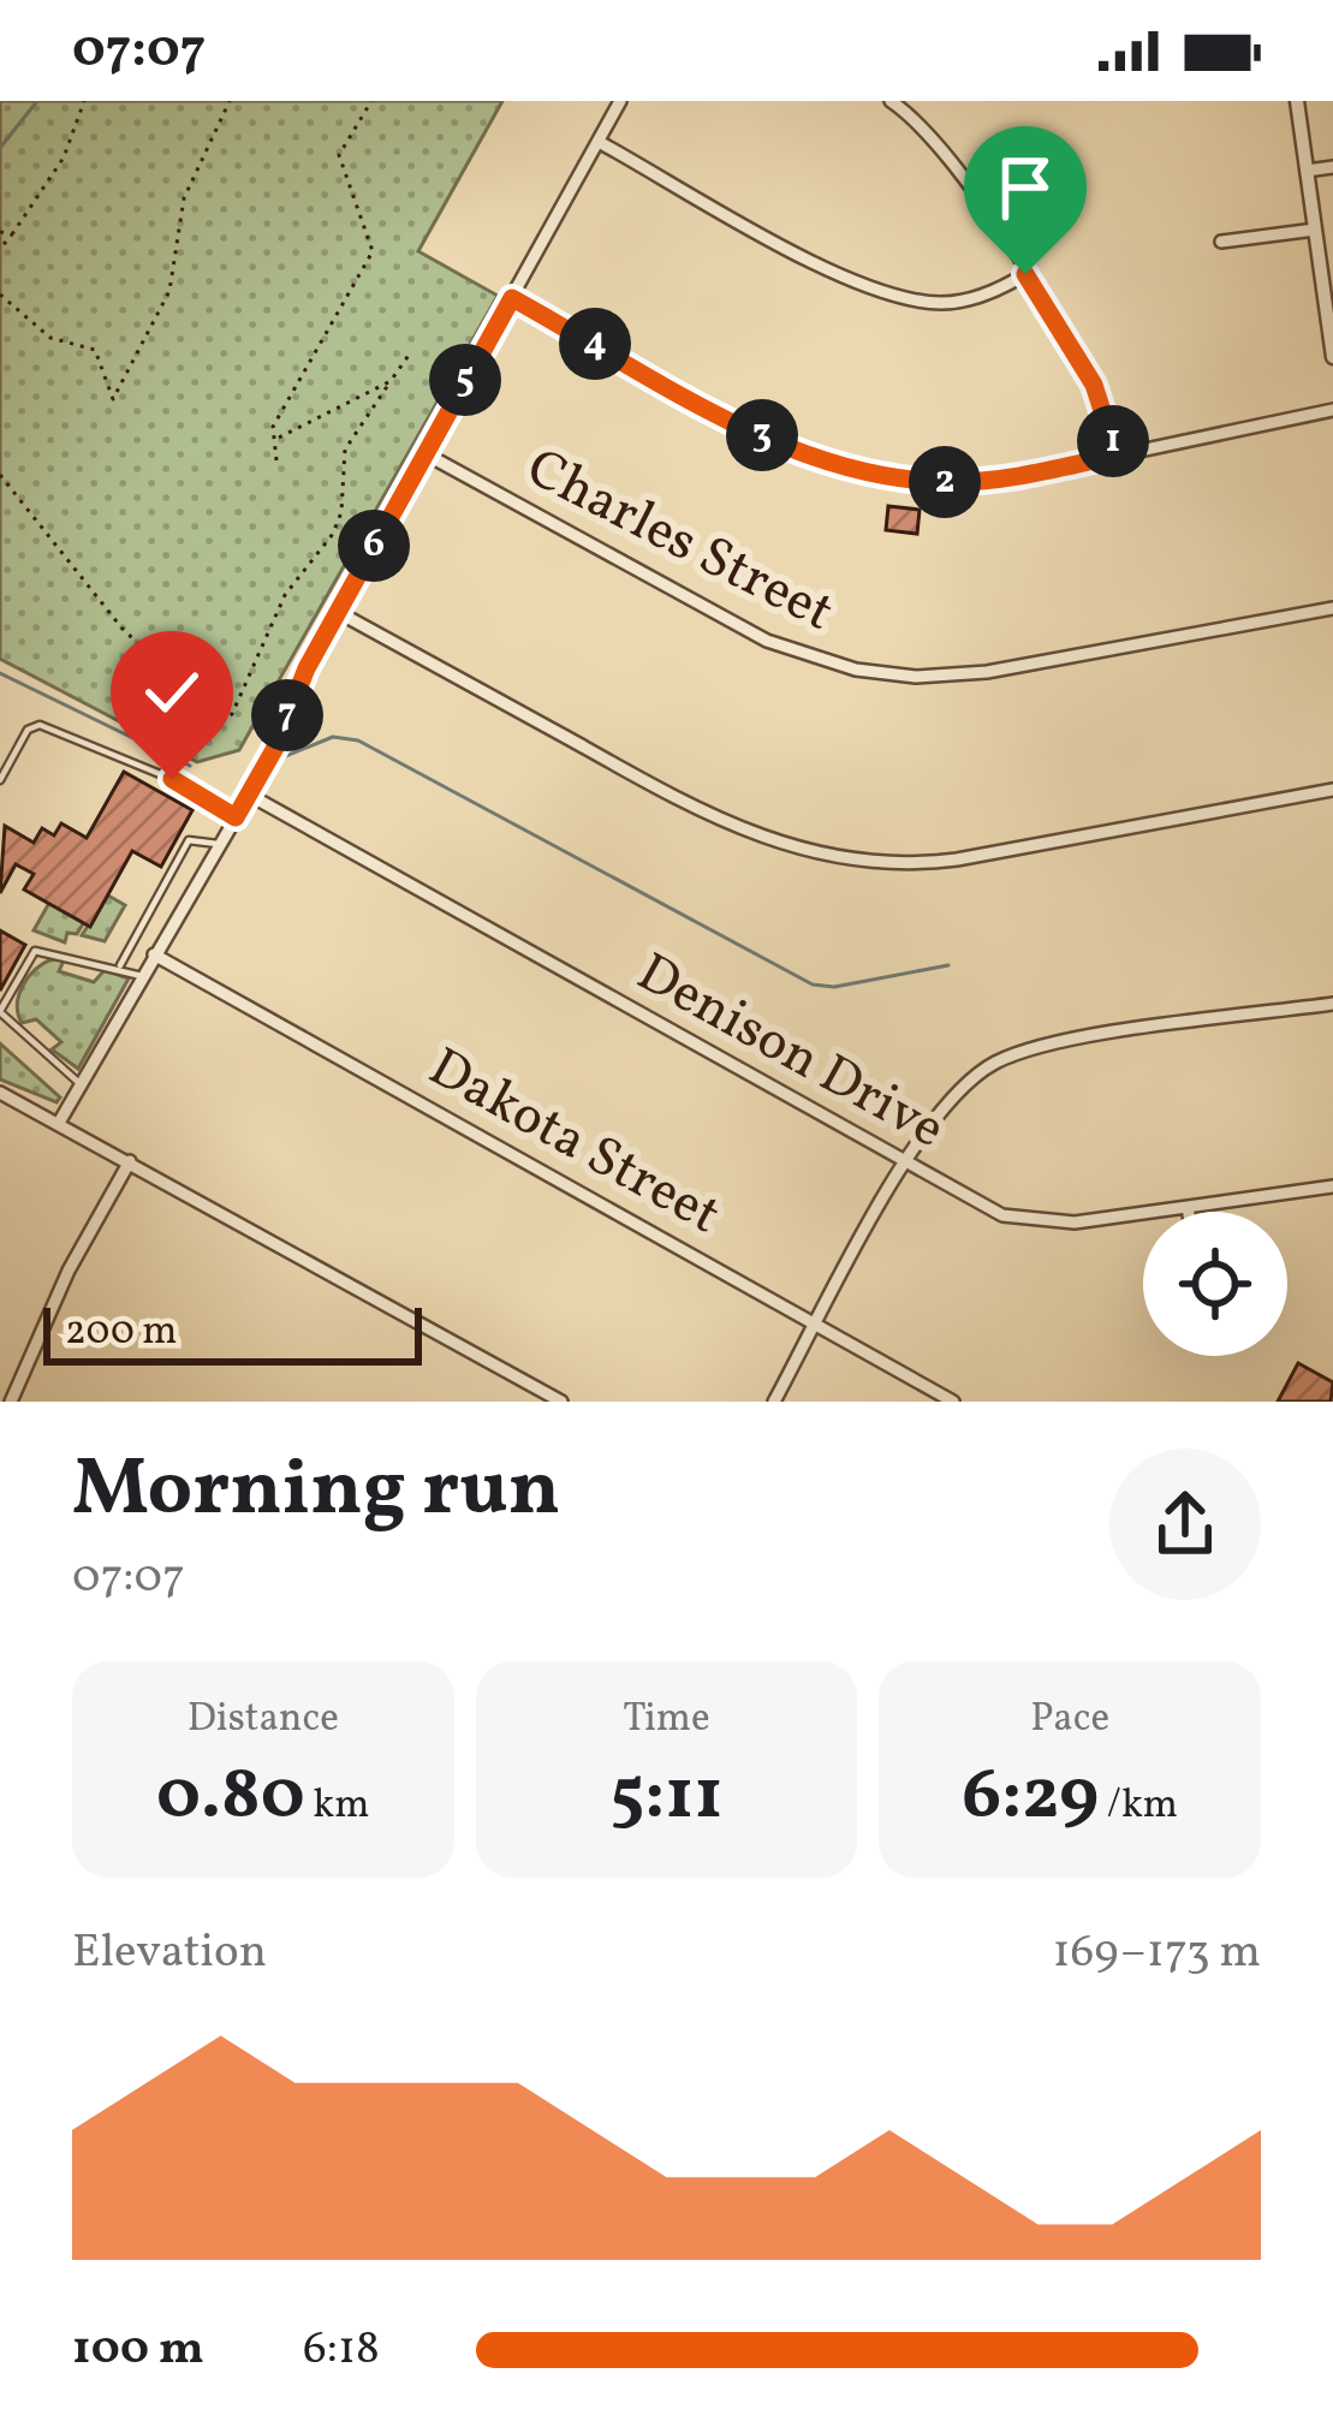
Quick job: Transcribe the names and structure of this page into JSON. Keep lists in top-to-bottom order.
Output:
{
  "streets": {
    "street": ["Charles Street", "Denison Drive", "Dakota Street"]
  },
  "scale_bar": "200 m",
  "page": {
    "status": "07:07",
    "pins": [
      "4",
      "5",
      "3",
      "1",
      "2",
      "6",
      "7"
    ],
    "scale": "200 m",
    "heading": ["Morning run", "07:07"],
    "stats": [
      ["Distance", "0.80 km"],
      ["Time", "5:11"],
      ["Pace", "6:29 /km"]
    ],
    "chart": ["Elevation", "169–173 m"],
    "list": [
      {
        "name": "100 m",
        "note": "6:18"
      }
    ]
  }
}
